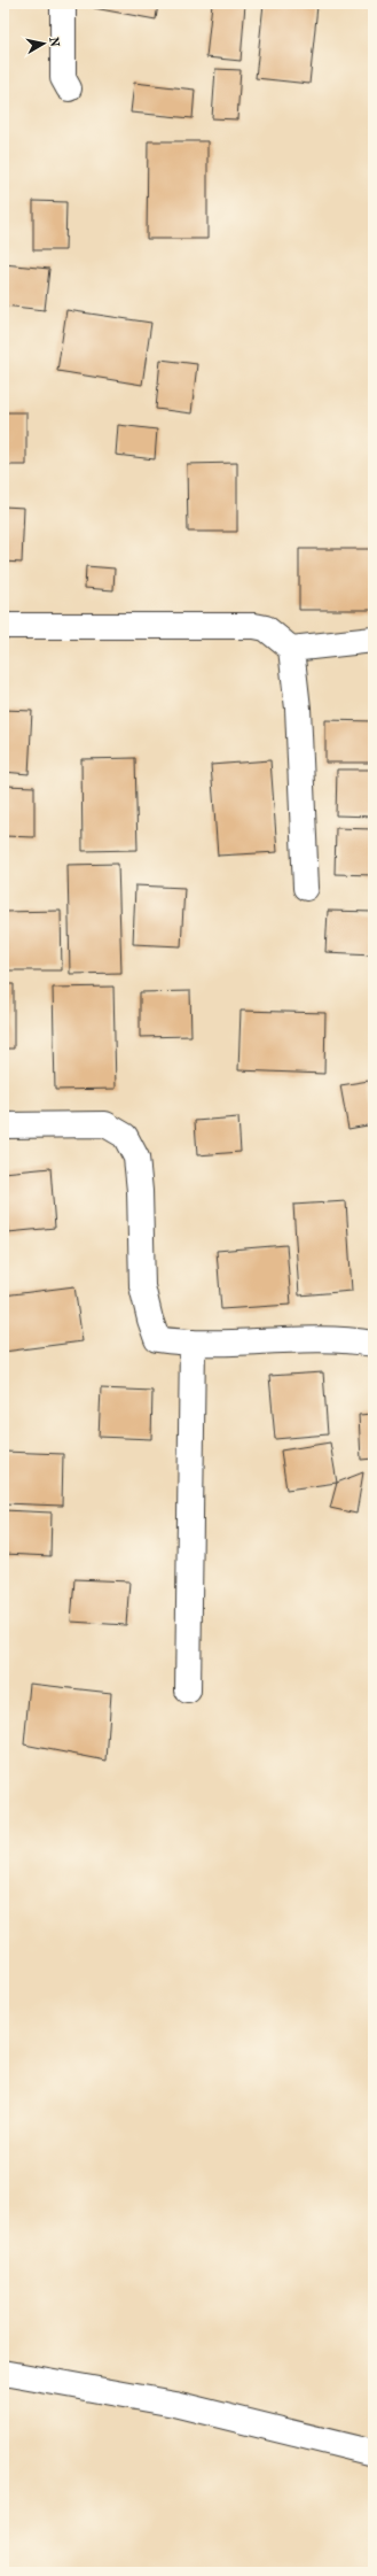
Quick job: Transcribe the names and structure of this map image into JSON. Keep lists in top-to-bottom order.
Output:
{
  "north": "right"
}
